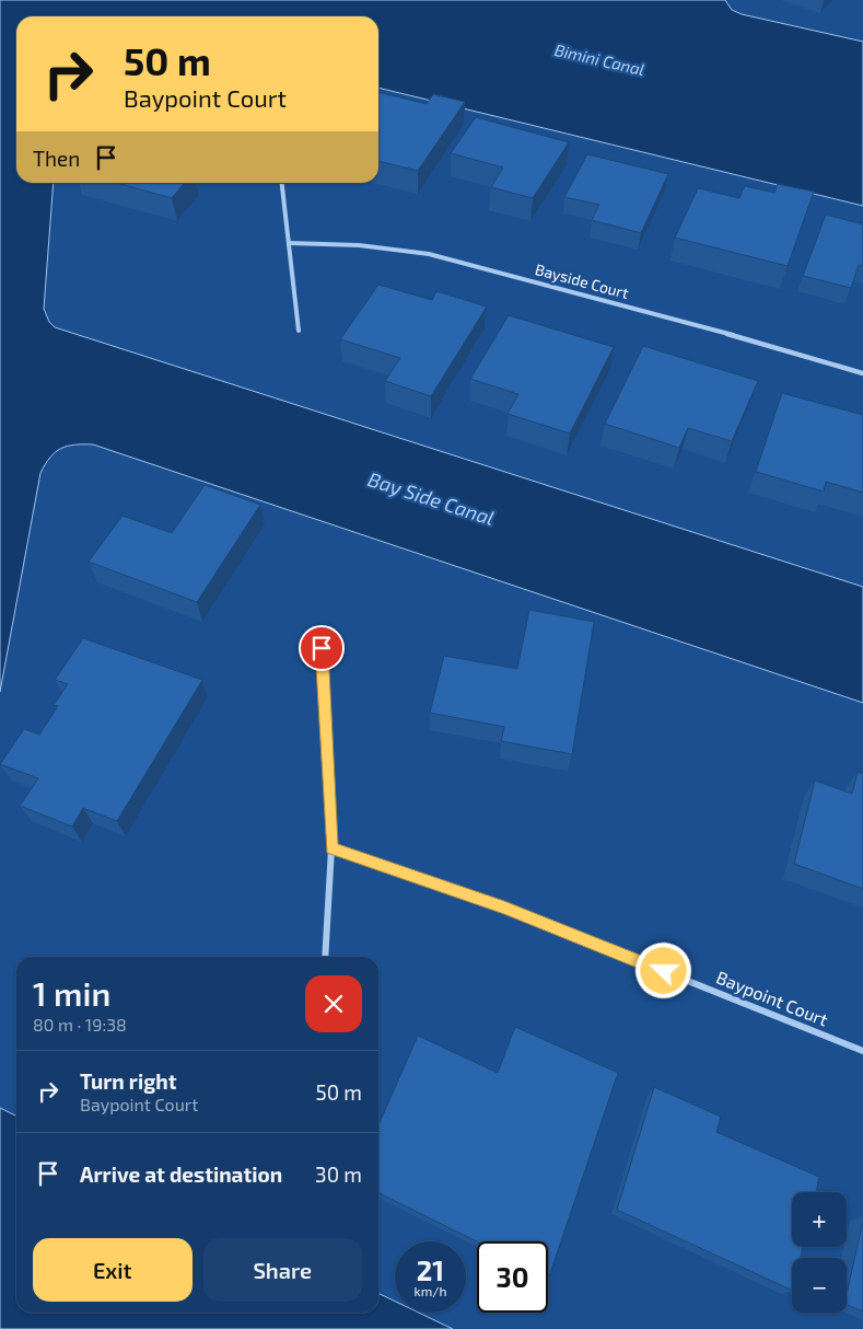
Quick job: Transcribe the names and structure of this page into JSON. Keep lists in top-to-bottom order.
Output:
{
  "streets": {
    "street": ["Bayside Court", "Baypoint Court"]
  },
  "water": ["Bimini Canal", "Bay Side Canal"],
  "page": {
    "turn": ["50 m", "Baypoint Court"],
    "then": "Then",
    "heading": ["1 min", "80 m · 19:38"],
    "list": [
      {
        "name": "Turn right",
        "note": "Baypoint Court",
        "value": "50 m"
      },
      {
        "name": "Arrive at destination",
        "value": "30 m"
      }
    ],
    "map_buttons": ["+", "−"],
    "buttons": ["Exit", "Share"],
    "speed": "21 km/h",
    "limit": "30"
  }
}
